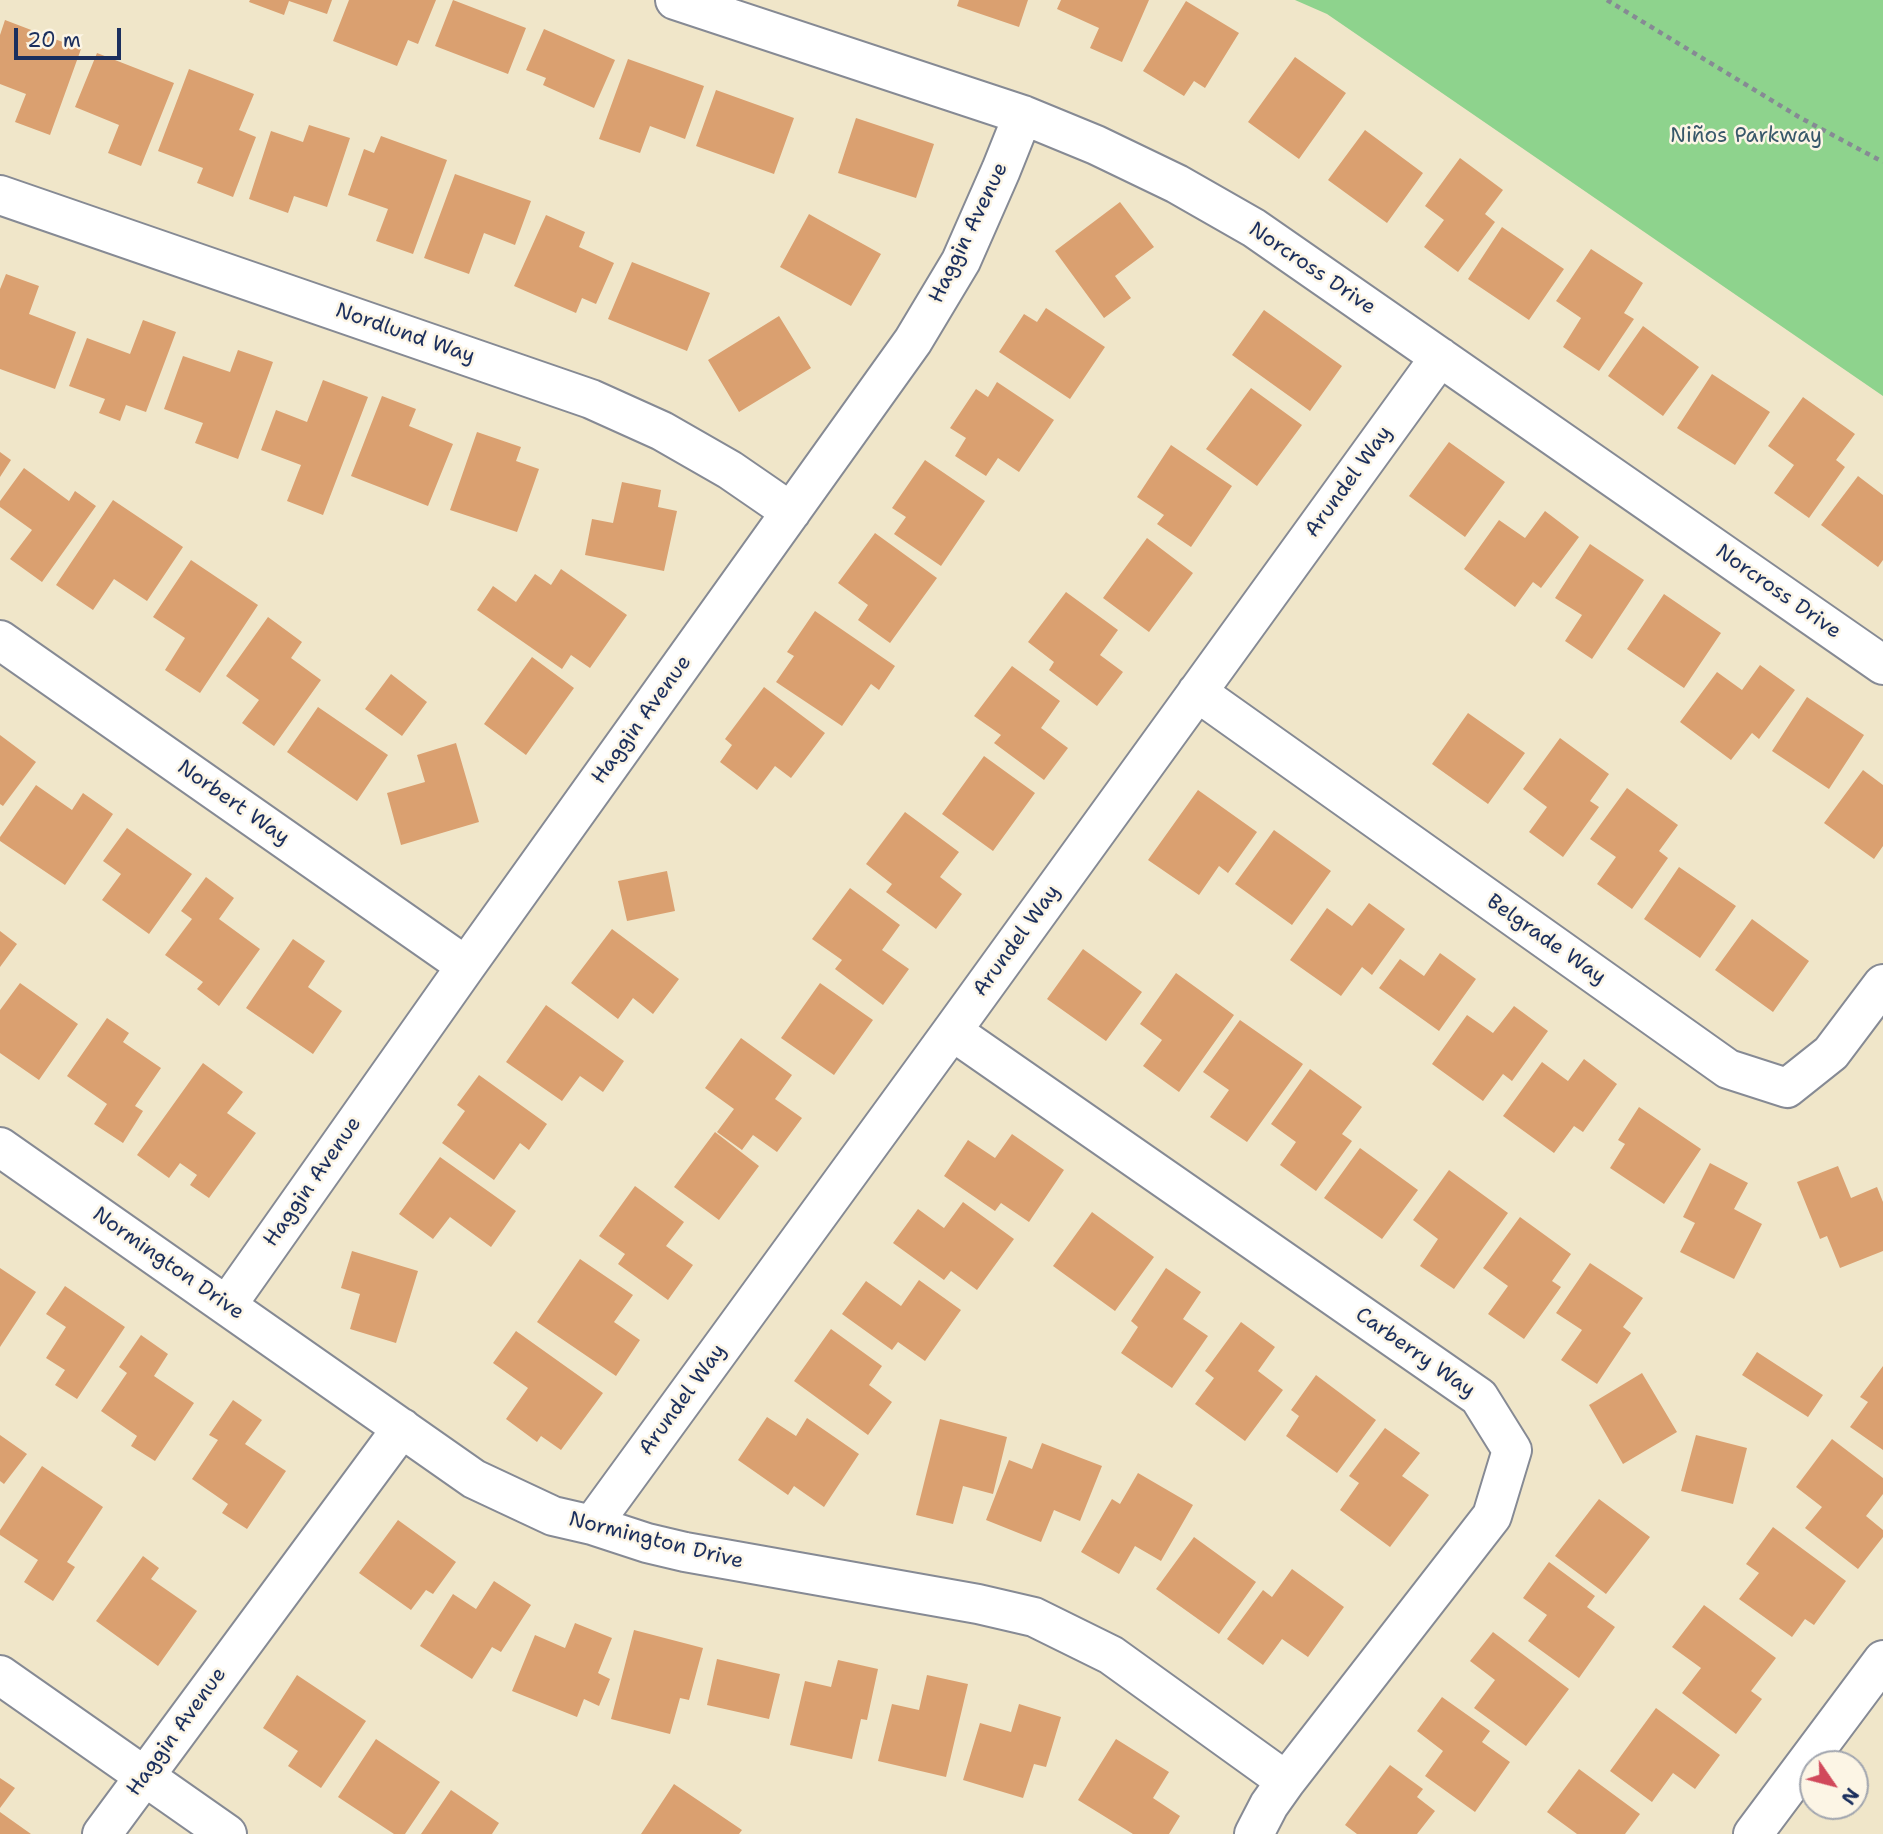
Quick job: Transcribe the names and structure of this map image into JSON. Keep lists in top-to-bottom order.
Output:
{
  "streets": {
    "street": [
      "Haggin Avenue",
      "Norcross Drive",
      "Nordlund Way",
      "Arundel Way",
      "Norbert Way",
      "Belgrade Way",
      "Normington Drive",
      "Carberry Way"
    ]
  },
  "crossings": [
    ["Haggin Avenue", "Norcross Drive"],
    ["Haggin Avenue", "Nordlund Way"],
    ["Haggin Avenue", "Norbert Way"],
    ["Haggin Avenue", "Normington Drive"],
    ["Norcross Drive", "Arundel Way"],
    ["Arundel Way", "Belgrade Way"],
    ["Arundel Way", "Normington Drive"],
    ["Arundel Way", "Carberry Way"],
    ["Normington Drive", "Carberry Way"]
  ],
  "parks": ["Niños Parkway"],
  "scale_bar": "20 m",
  "north": "bottom right"
}
